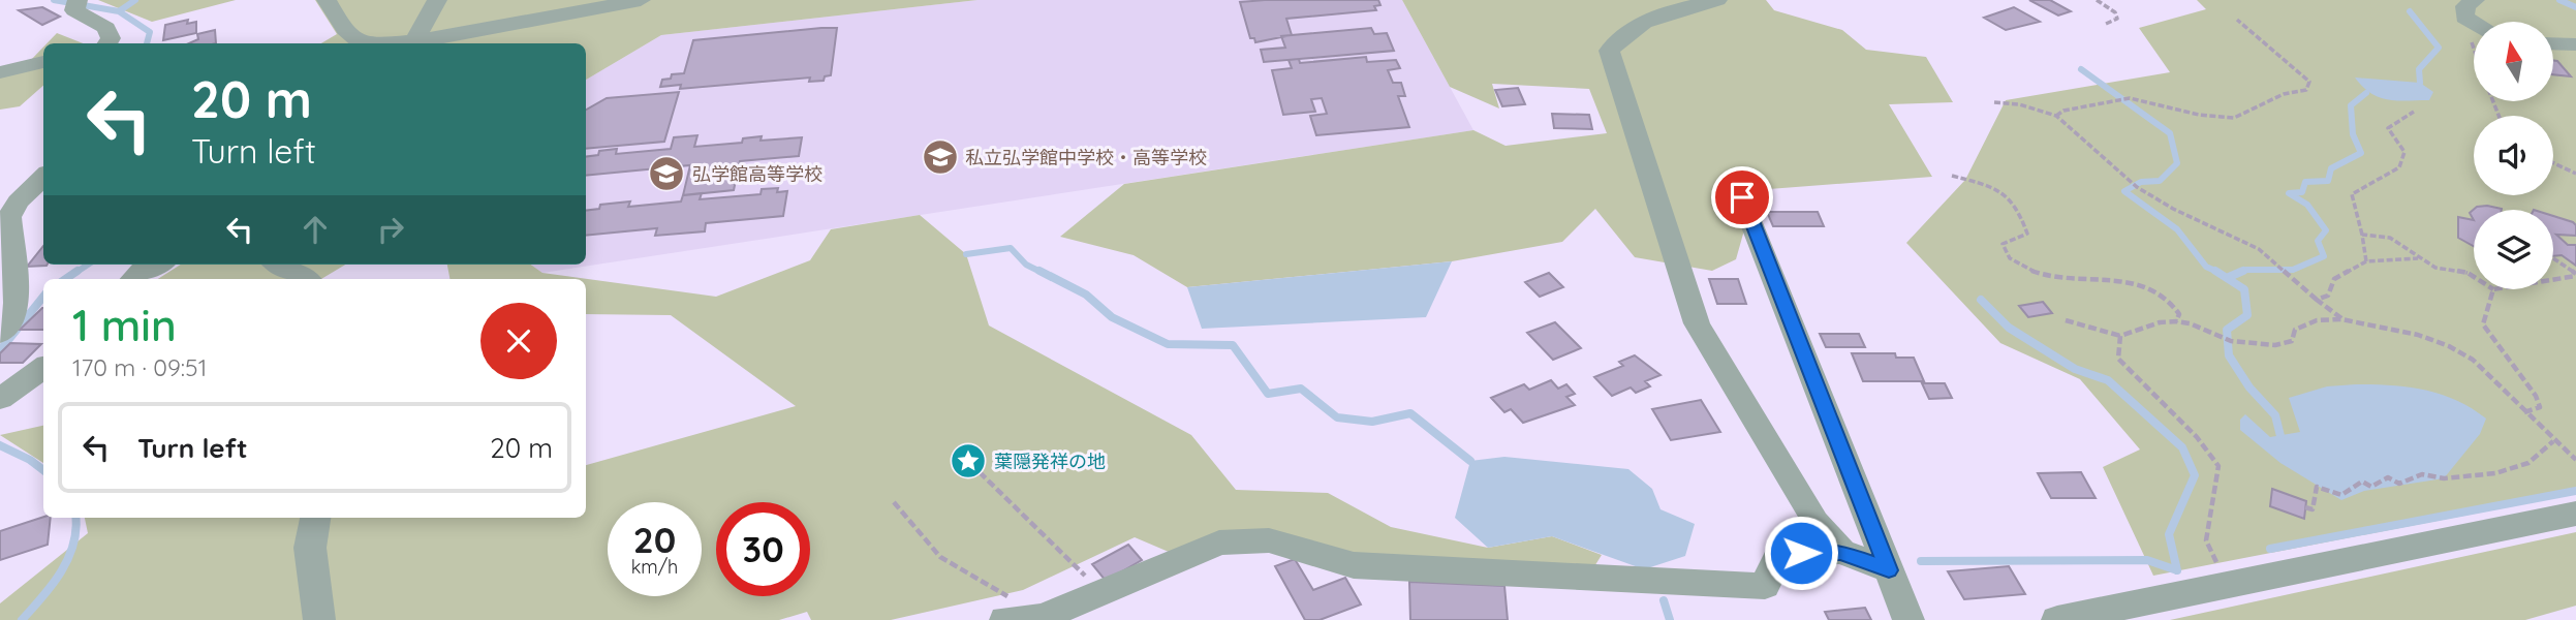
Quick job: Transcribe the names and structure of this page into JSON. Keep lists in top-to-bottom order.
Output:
{
  "places": {
    "school or university": ["私立弘学館中学校・高等学校", "弘学館高等学校"],
    "place": ["葉隠発祥の地"]
  },
  "north": "top",
  "page": {
    "turn": ["20 m", "Turn left"],
    "heading": ["1 min", "170 m · 09:51"],
    "list": [
      {
        "name": "Turn left",
        "value": "20 m"
      }
    ],
    "speed": "20 km/h",
    "limit": "30"
  }
}
